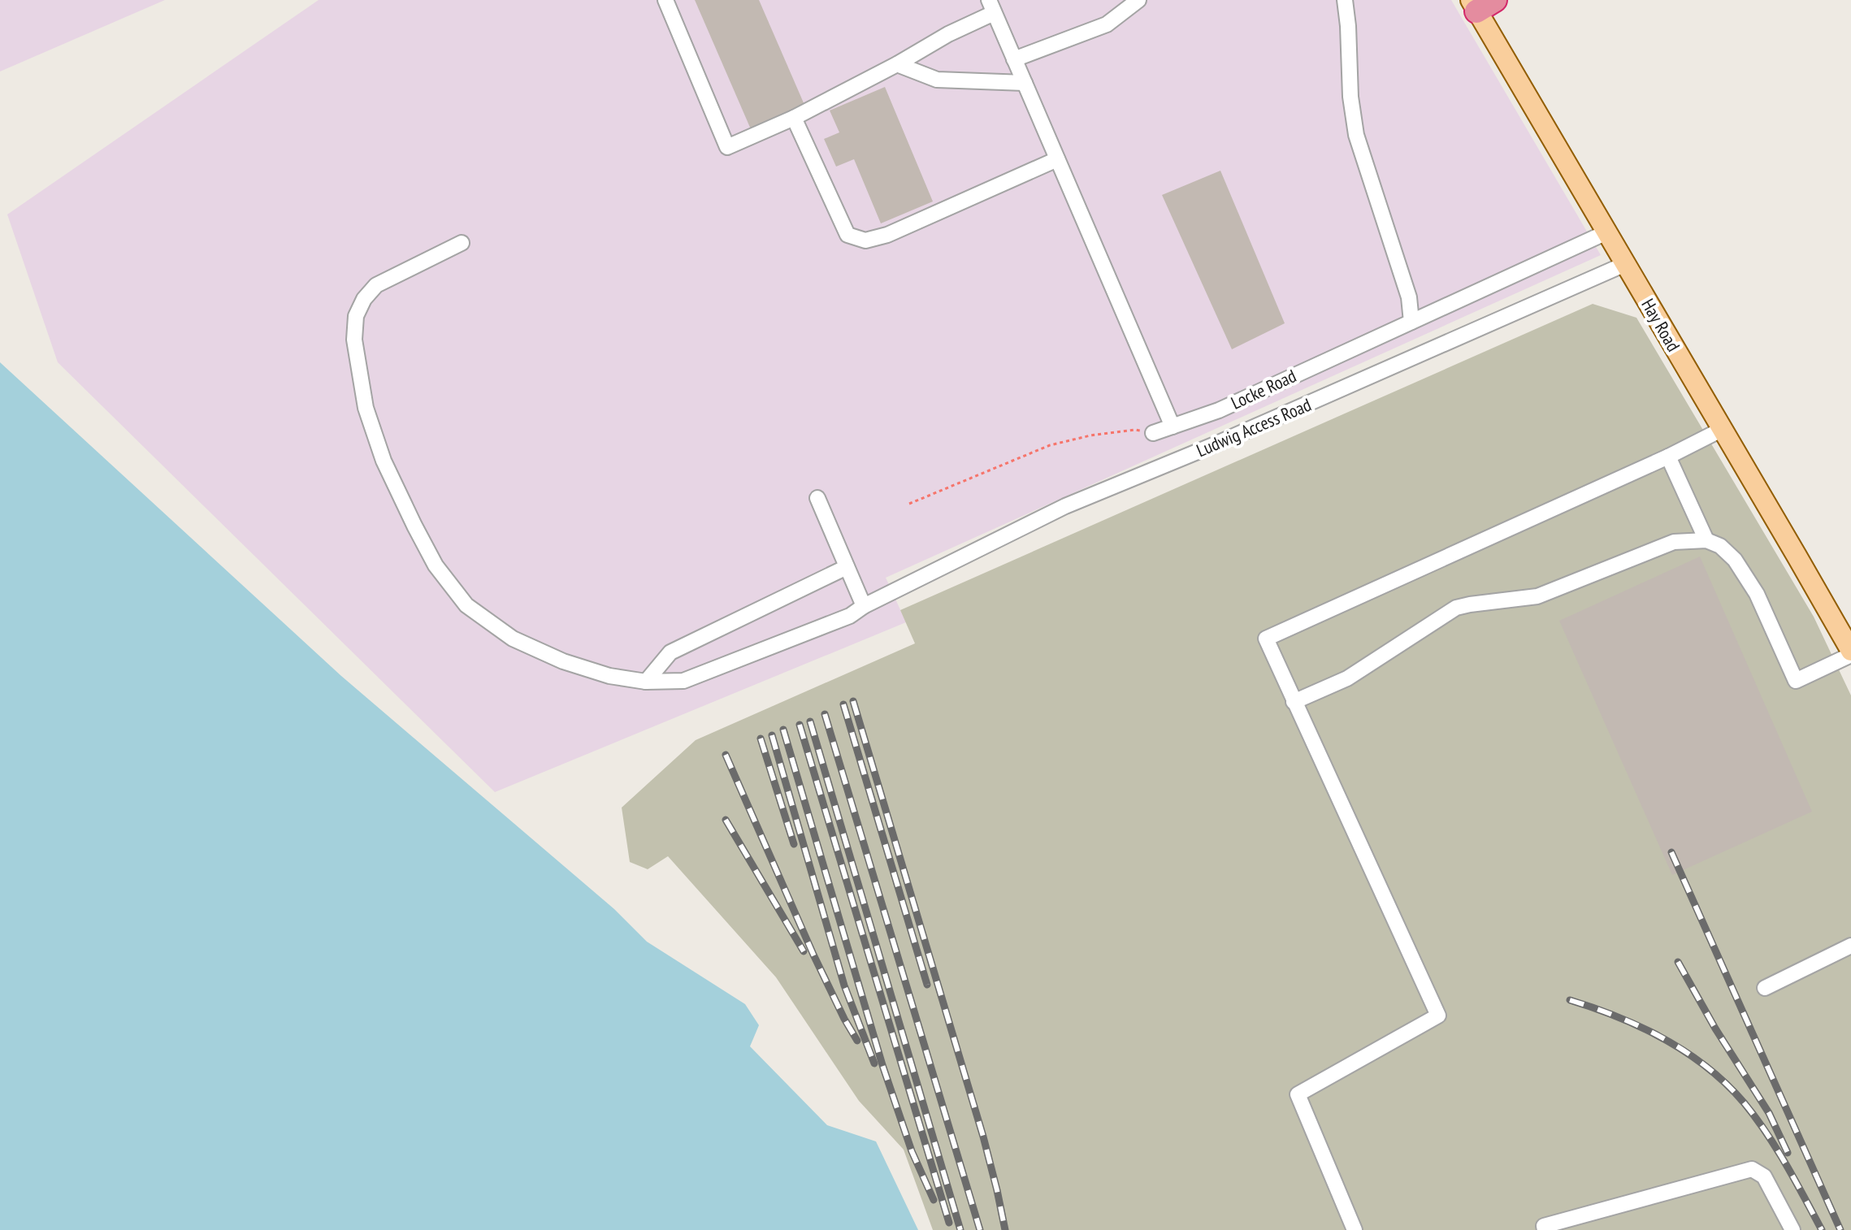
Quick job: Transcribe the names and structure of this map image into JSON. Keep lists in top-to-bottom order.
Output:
{
  "streets": {
    "main road": ["Hay Road"],
    "street": ["Locke Road", "Ludwig Access Road"]
  },
  "crossings": [
    ["Hay Road", "Locke Road"],
    ["Hay Road", "Ludwig Access Road"]
  ]
}
